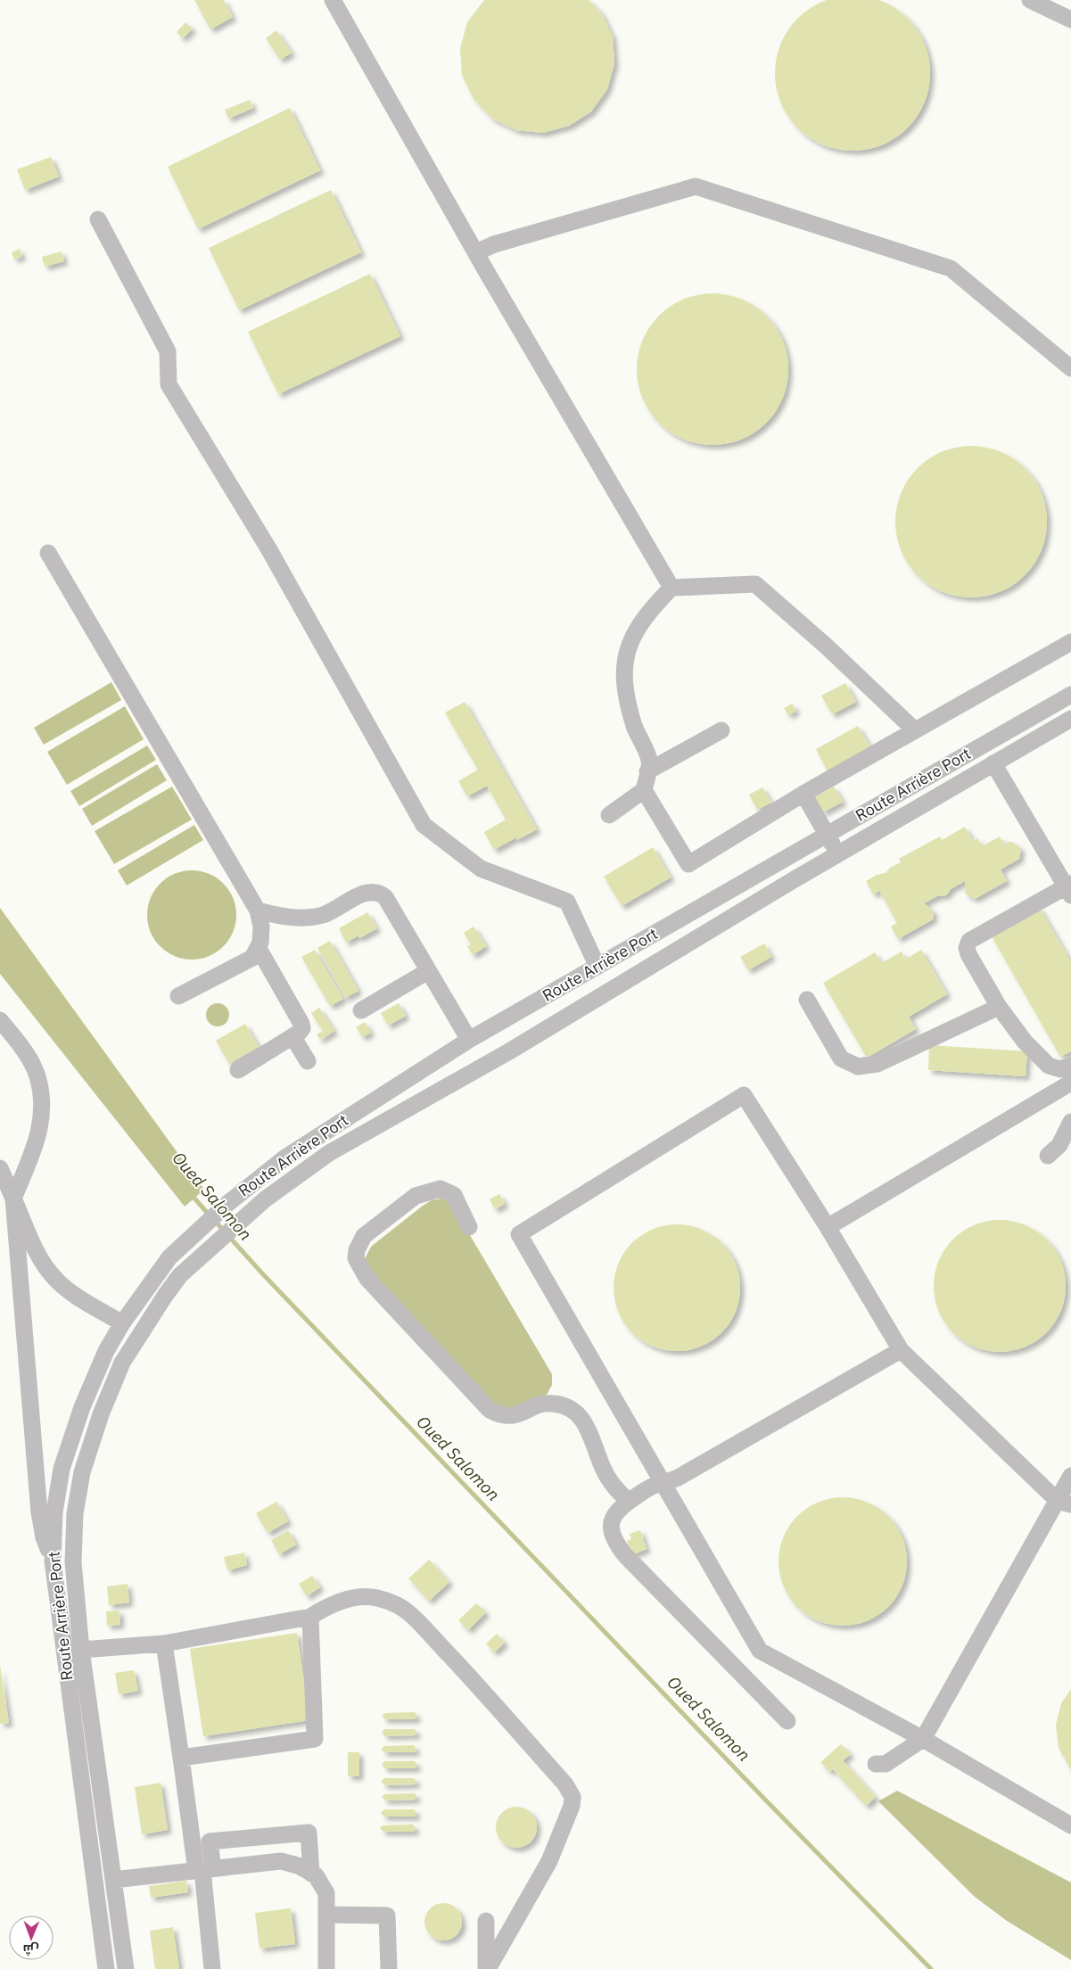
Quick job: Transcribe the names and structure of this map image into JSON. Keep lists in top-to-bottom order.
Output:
{
  "streets": {
    "street": ["Route Arrière Port"]
  },
  "water": ["Oued Salomon"],
  "north": "bottom"
}
